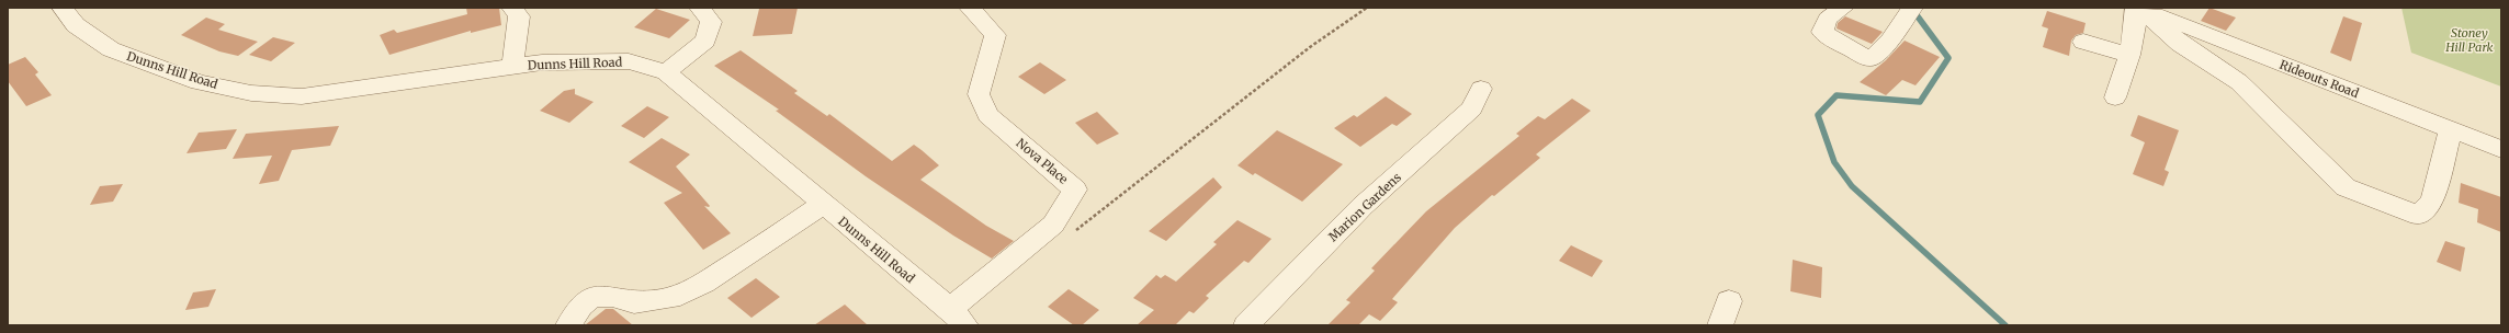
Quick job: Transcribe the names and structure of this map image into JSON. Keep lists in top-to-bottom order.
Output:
{
  "streets": {
    "street": [
      "Dunns Hill Road",
      "Rideouts Road",
      "Nova Place",
      "Marion Gardens"
    ]
  },
  "crossings": [
    ["Dunns Hill Road", "Nova Place"]
  ],
  "parks": ["Stoney Hill Park"]
}
